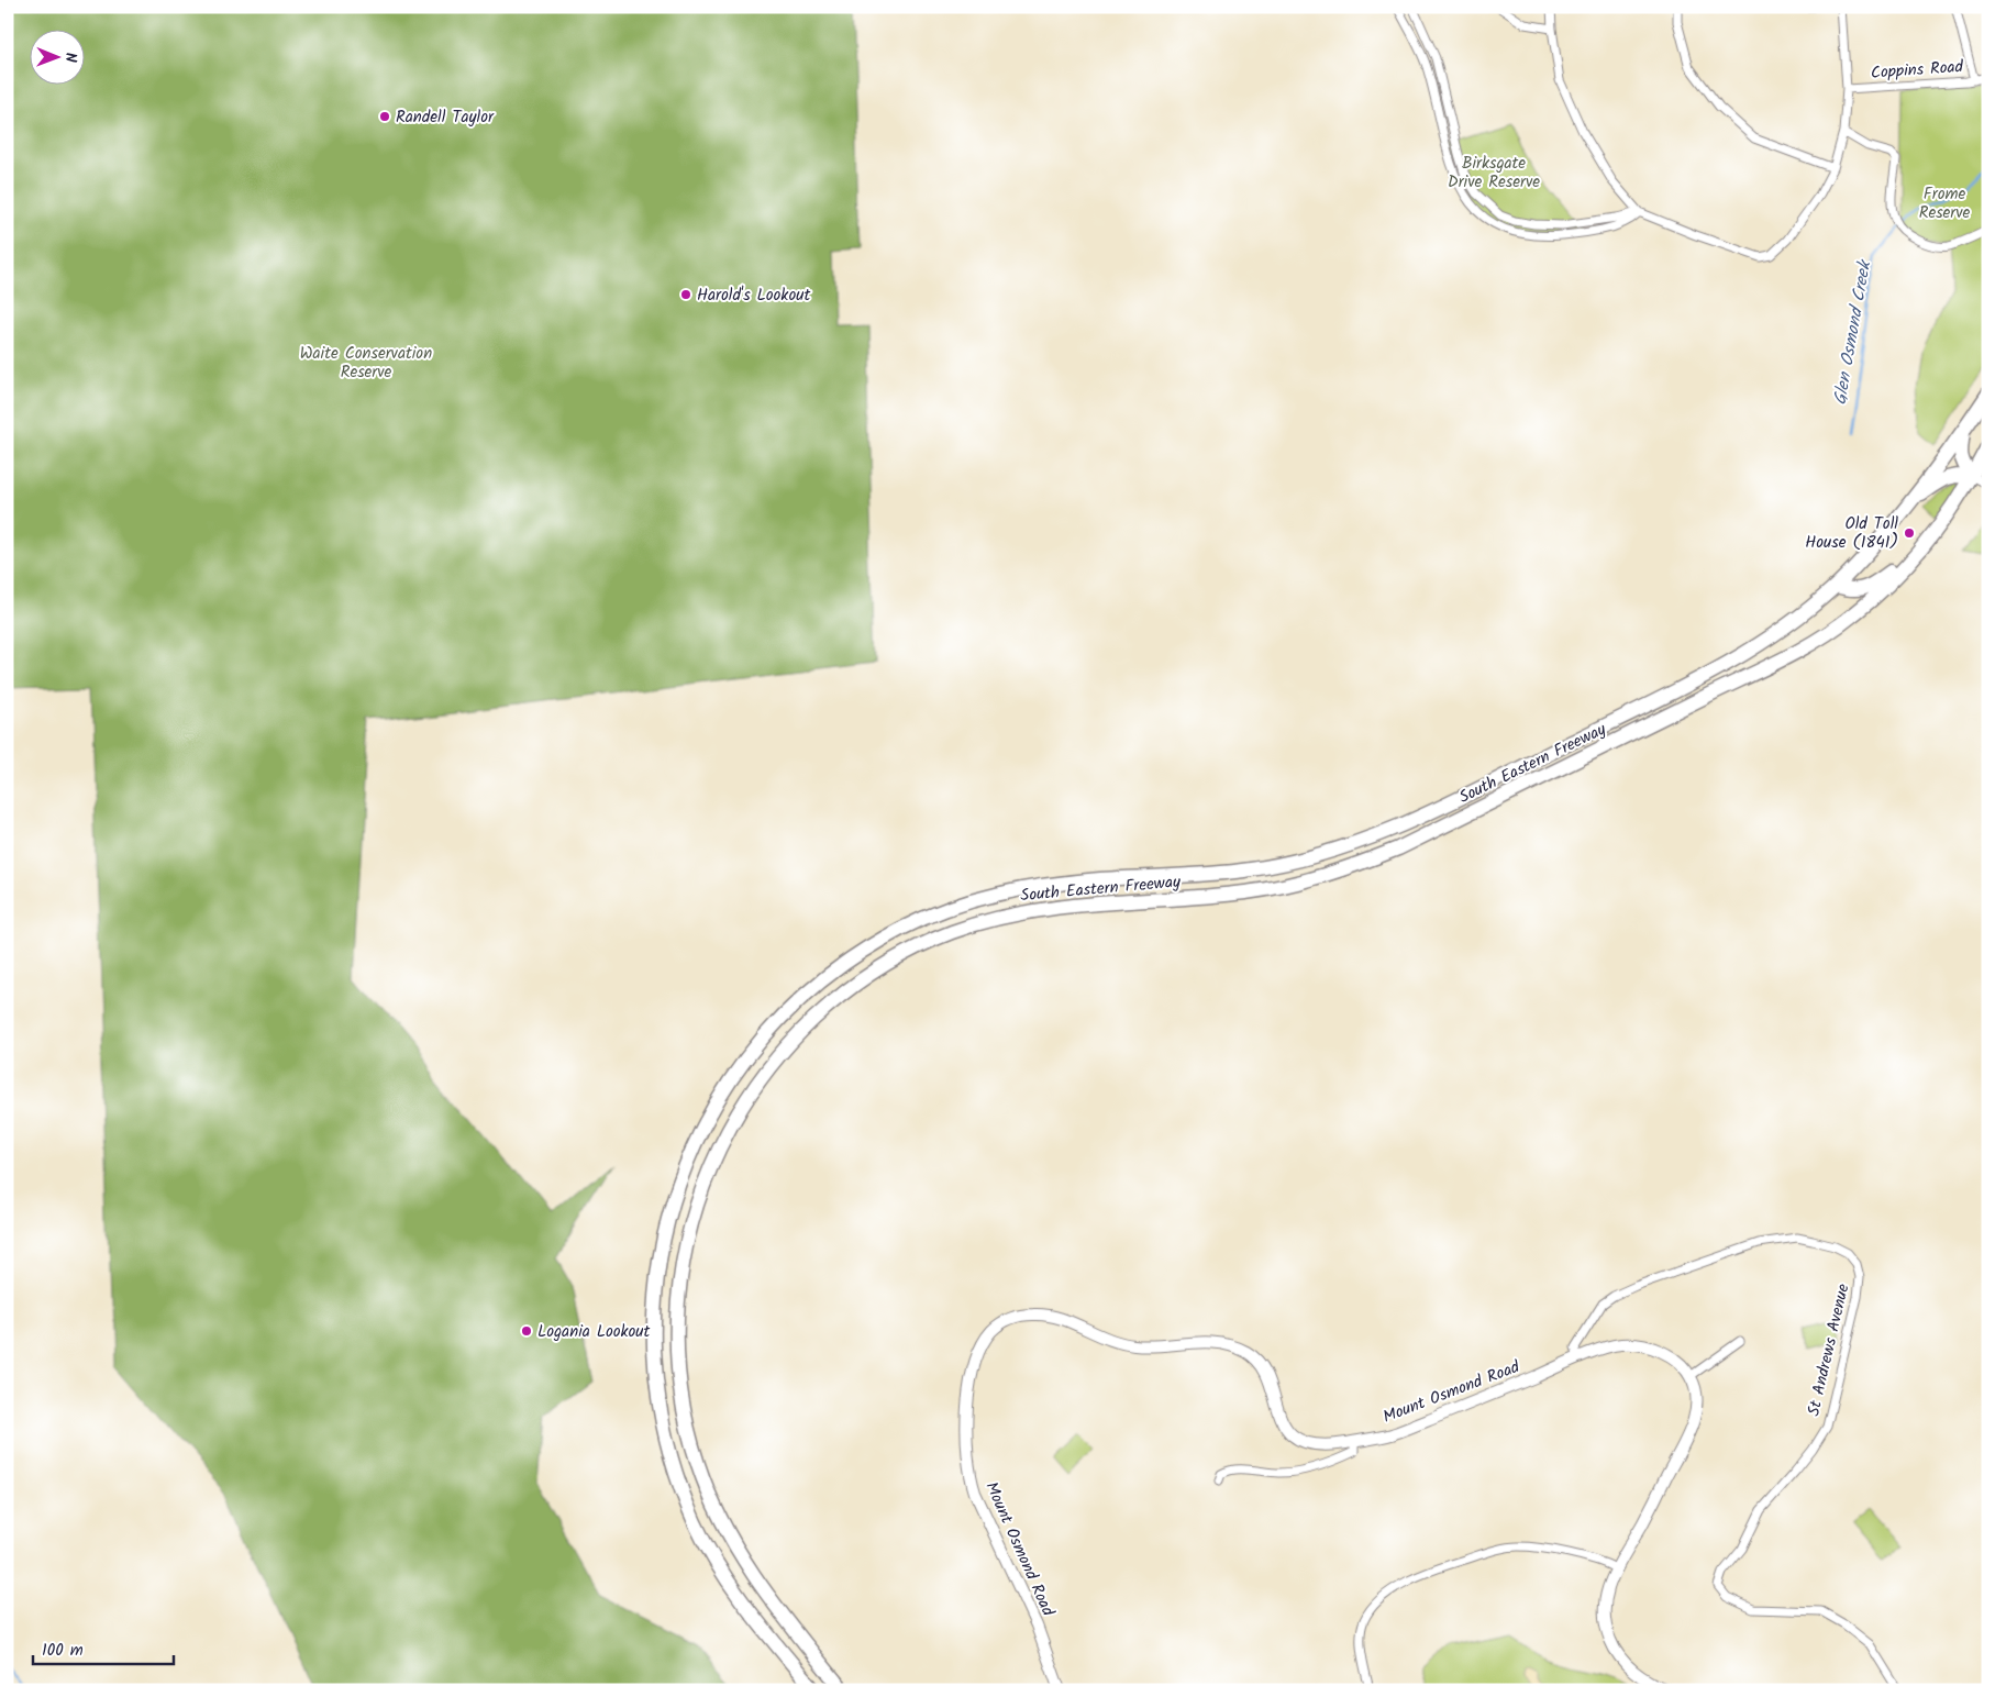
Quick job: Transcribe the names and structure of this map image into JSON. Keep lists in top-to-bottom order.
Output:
{
  "streets": {
    "highway": ["South Eastern Freeway"],
    "street": ["Coppins Road", "St Andrews Avenue", "Mount Osmond Road"]
  },
  "crossings": [
    ["St Andrews Avenue", "Mount Osmond Road"]
  ],
  "water": ["Glen Osmond Creek"],
  "parks": ["Birksgate Drive Reserve", "Frome Reserve", "Waite Conservation Reserve"],
  "places": [
    "Randell Taylor",
    "Harold's Lookout",
    "Old Toll House (1841)",
    "Logania Lookout"
  ],
  "scale_bar": "100 m",
  "north": "right"
}
